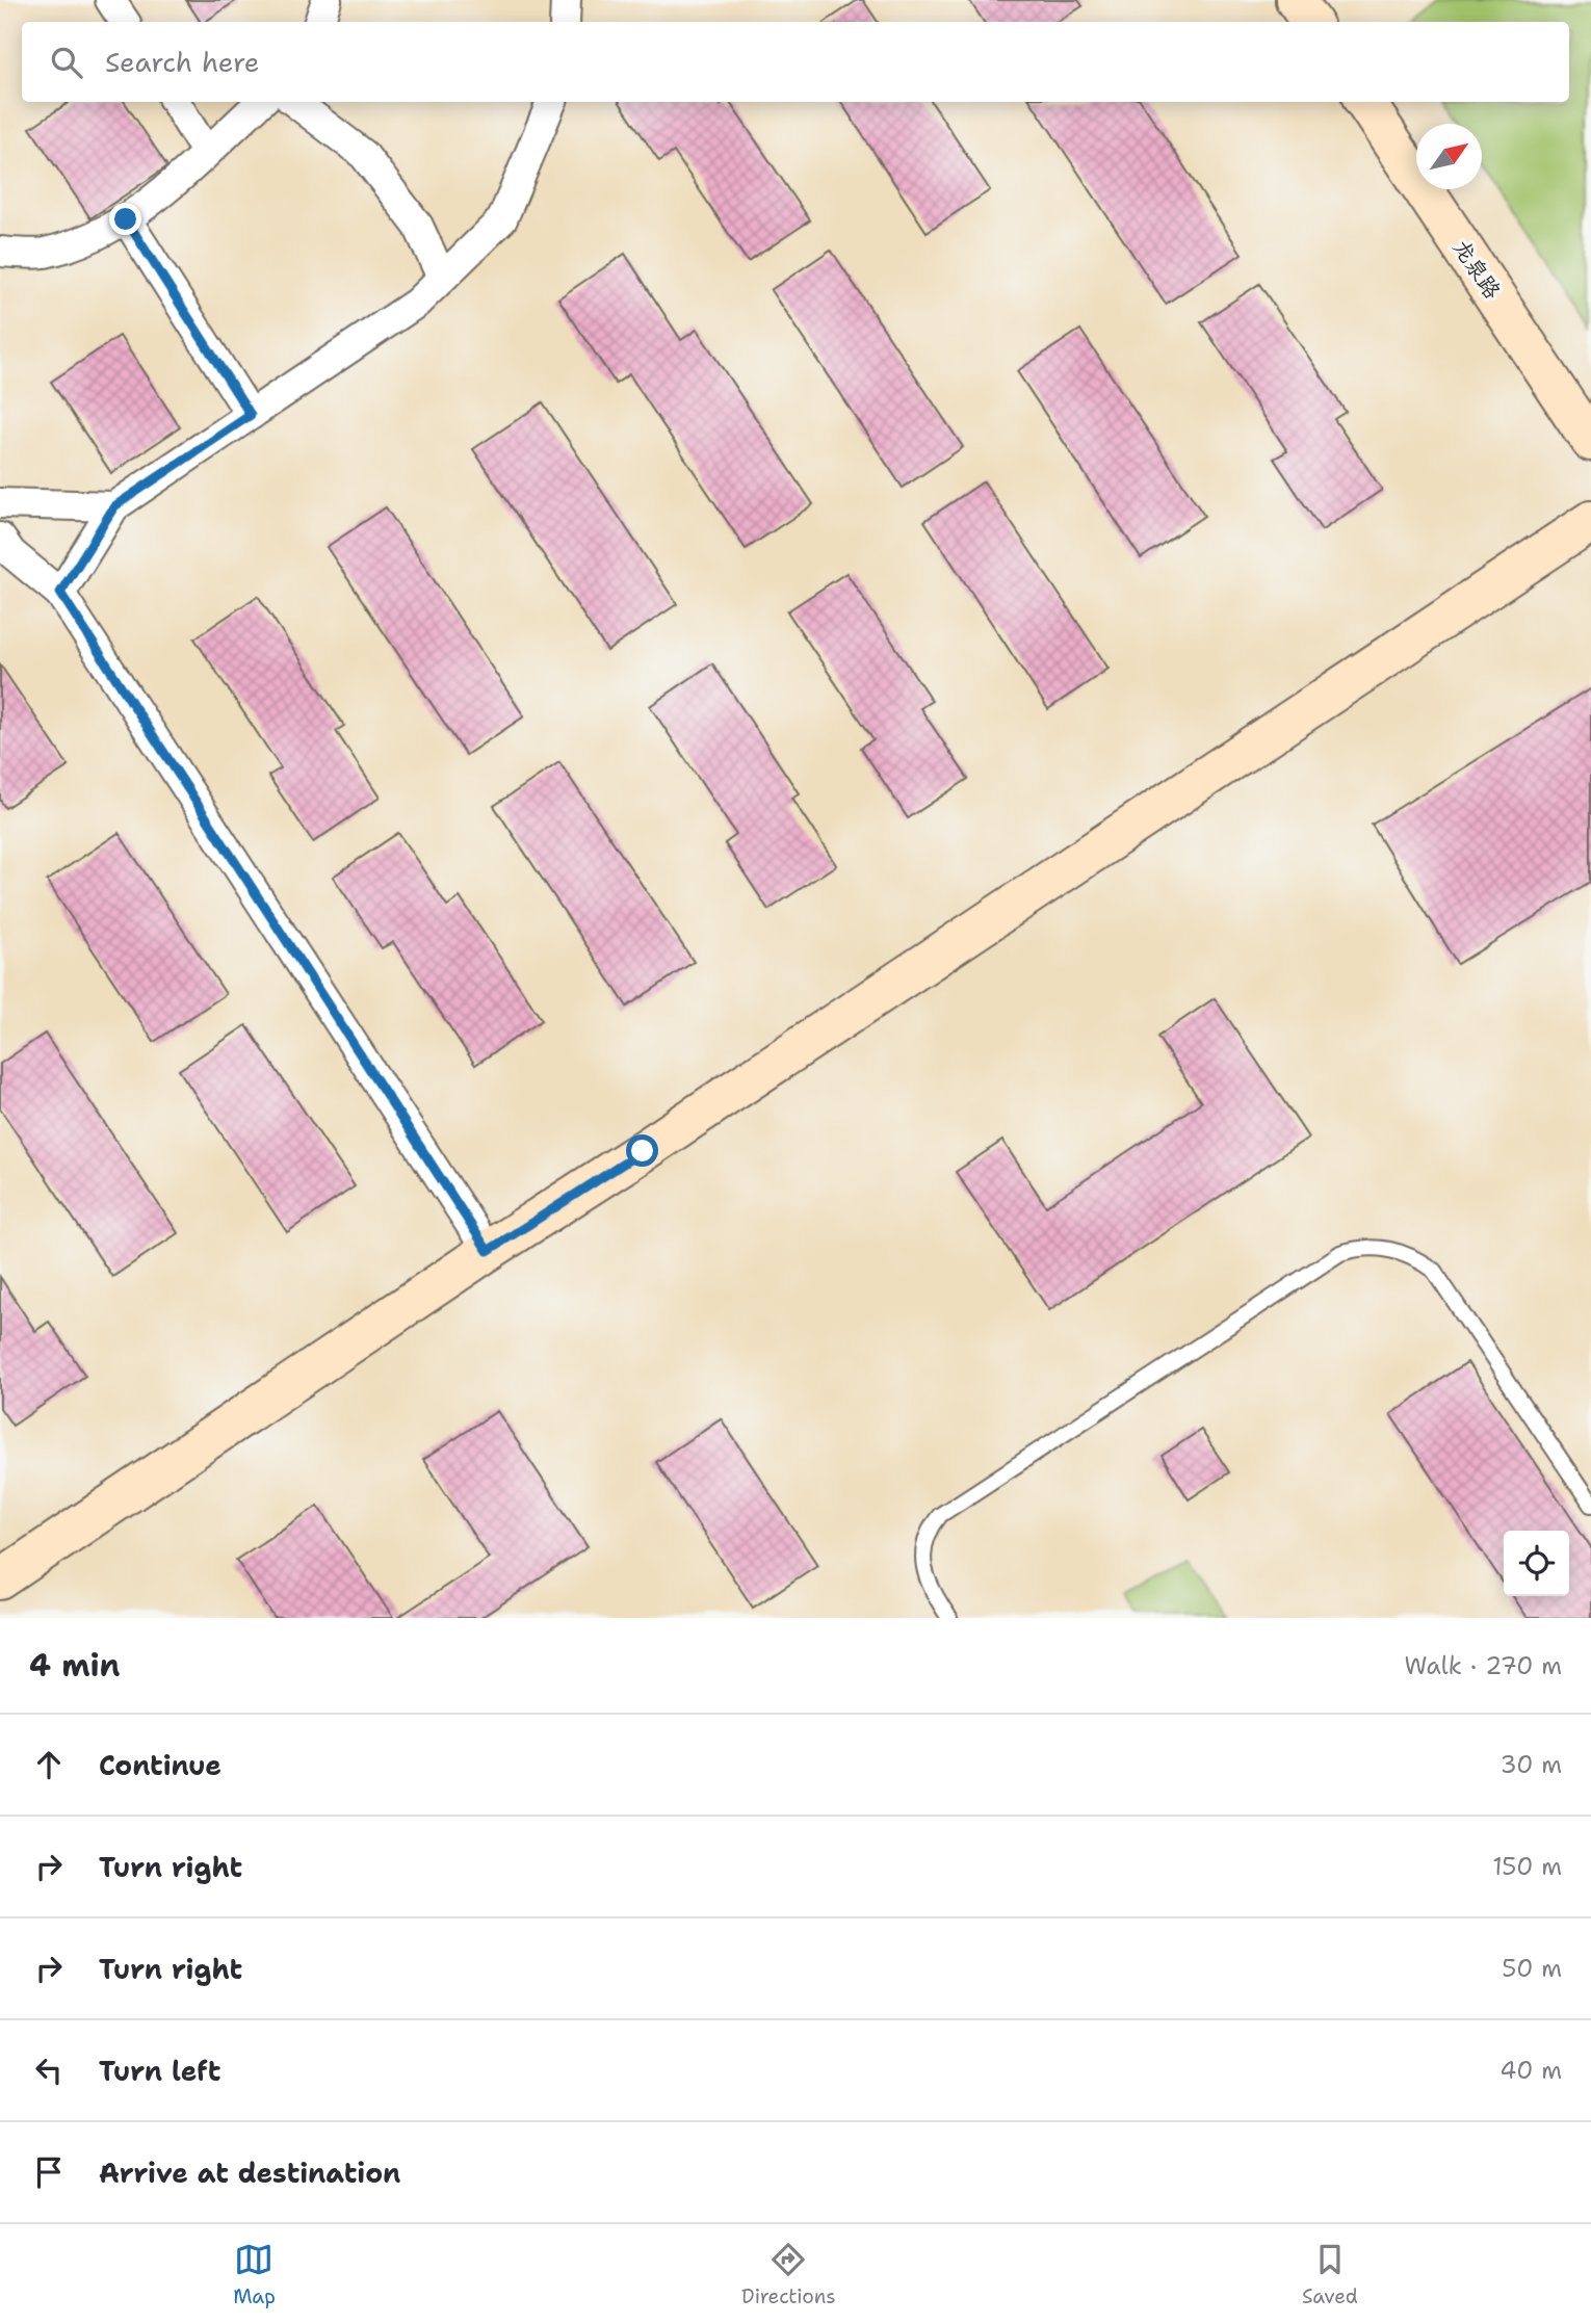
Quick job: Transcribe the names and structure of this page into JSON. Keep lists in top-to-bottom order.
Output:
{
  "streets": {
    "street": ["龙泉路"]
  },
  "north": "top right",
  "page": {
    "search": "Search here",
    "heading": ["4 min", "Walk · 270 m"],
    "list": [
      ["Continue", "30 m"],
      ["Turn right", "150 m"],
      ["Turn right", "50 m"],
      ["Turn left", "40 m"],
      "Arrive at destination"
    ],
    "nav": ["Map", "Directions", "Saved"]
  }
}
